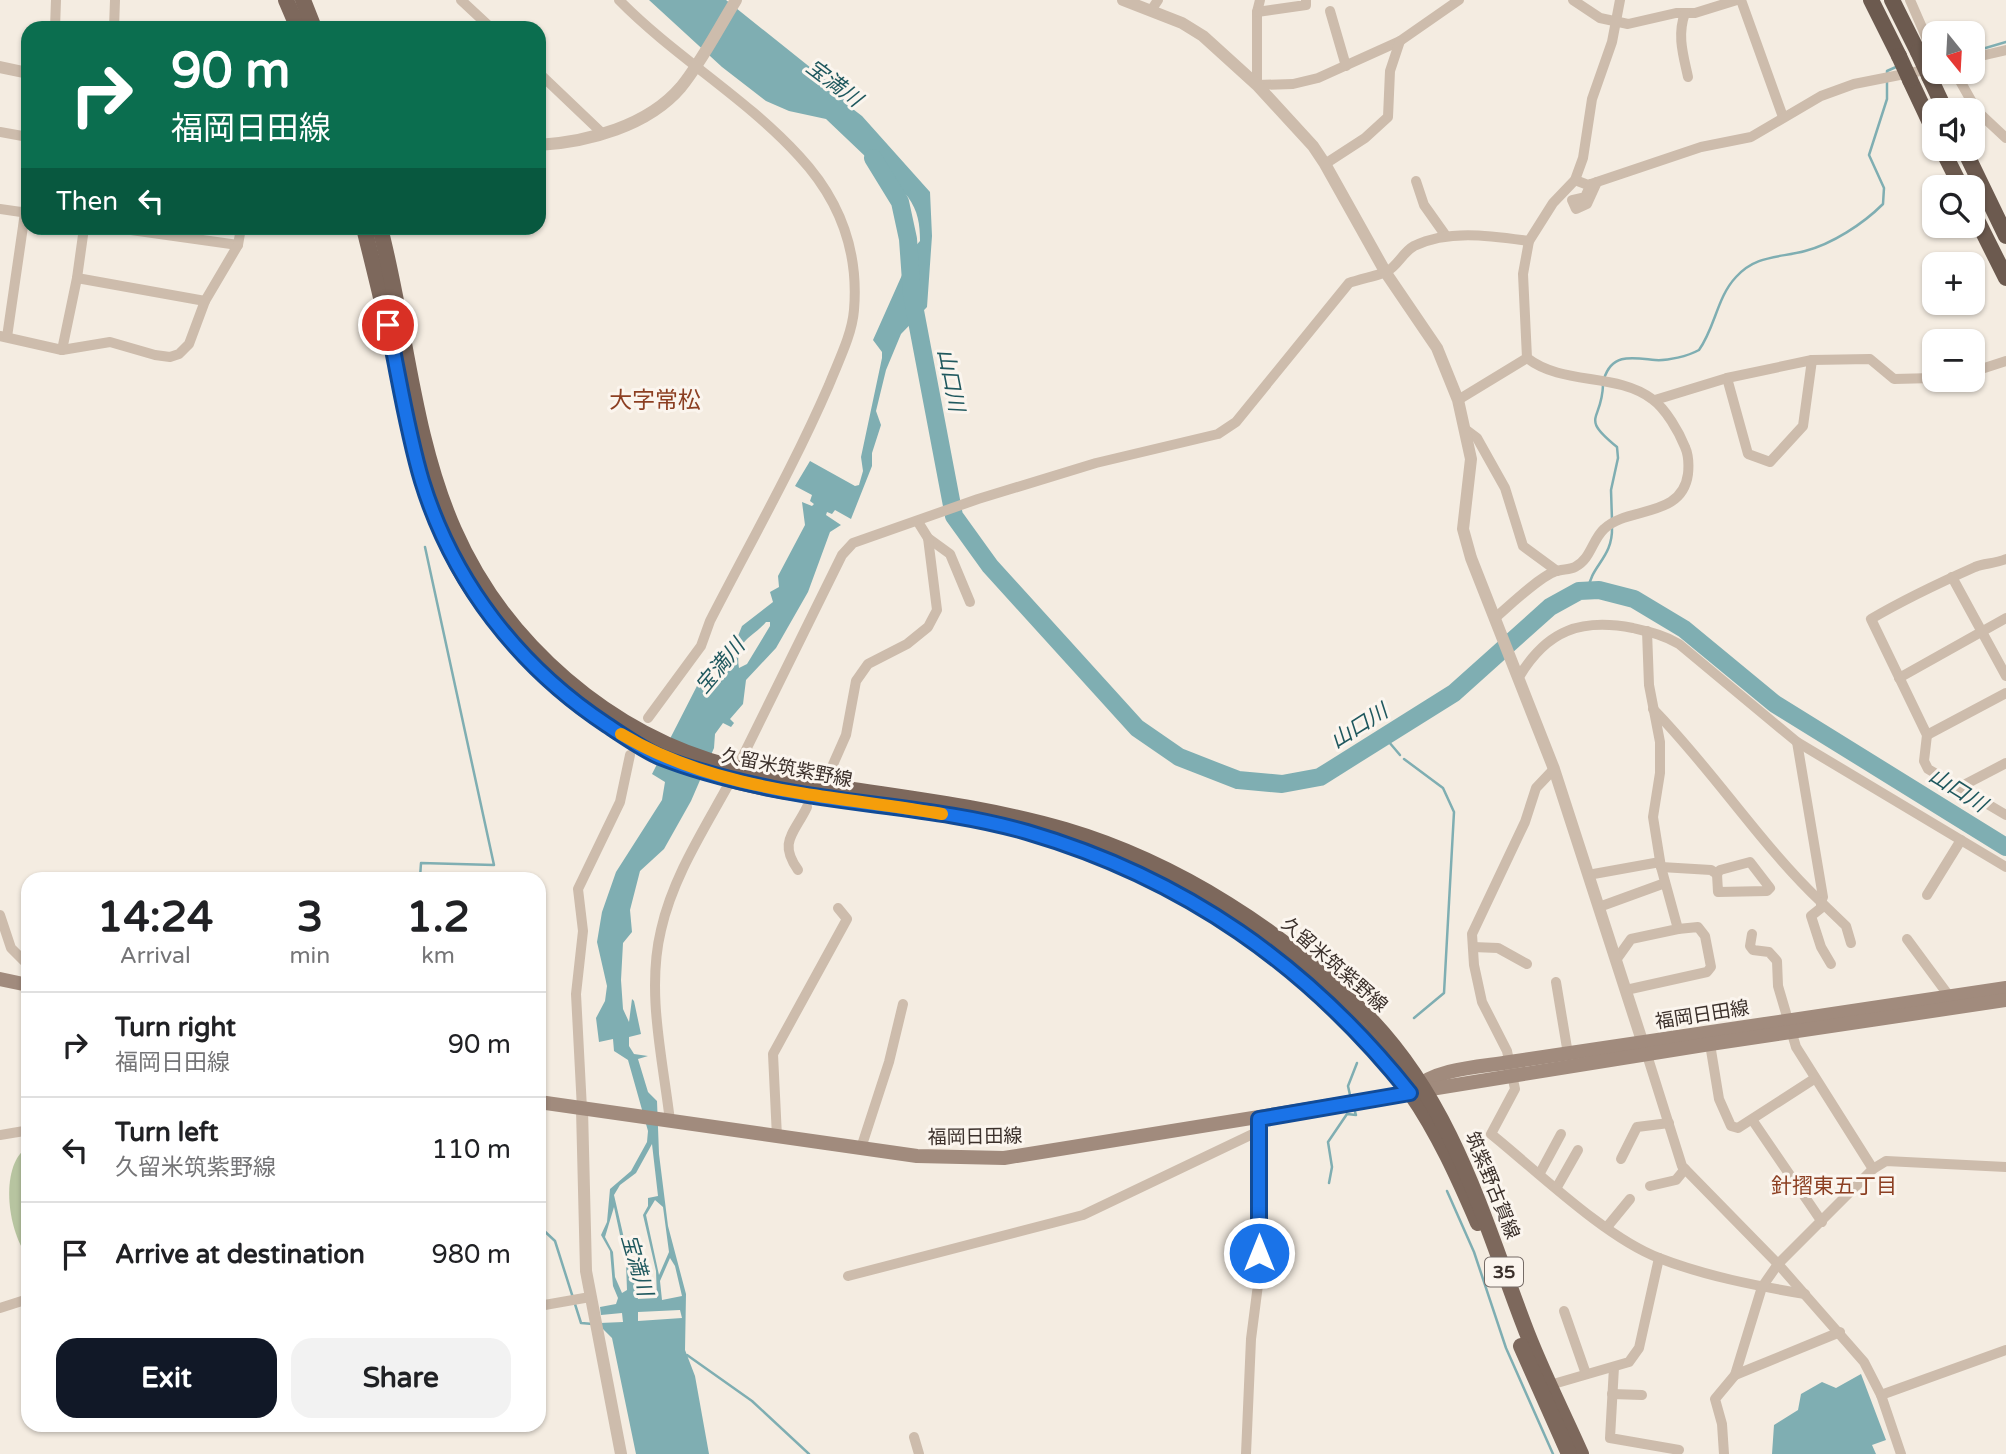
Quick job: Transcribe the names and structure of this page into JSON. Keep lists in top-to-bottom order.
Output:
{
  "streets": {
    "main road": [
      "久留米筑紫野線",
      "福岡日田線",
      "筑紫野古賀線",
      "35"
    ]
  },
  "crossings": [
    ["久留米筑紫野線", "福岡日田線"],
    ["久留米筑紫野線", "筑紫野古賀線"],
    ["福岡日田線", "筑紫野古賀線"]
  ],
  "districts": ["大字常松", "針摺東五丁目"],
  "water": ["宝満川", "山口川"],
  "north": "bottom",
  "page": {
    "map_buttons": ["+", "−"],
    "turn": ["90 m", "福岡日田線"],
    "then": "Then",
    "eta": [
      "14:24",
      "Arrival",
      "3",
      "min",
      "1.2",
      "km"
    ],
    "list": [
      {
        "name": "Turn right",
        "note": "福岡日田線",
        "value": "90 m"
      },
      {
        "name": "Turn left",
        "note": "久留米筑紫野線",
        "value": "110 m"
      },
      {
        "name": "Arrive at destination",
        "value": "980 m"
      }
    ],
    "buttons": ["Exit", "Share"]
  }
}
